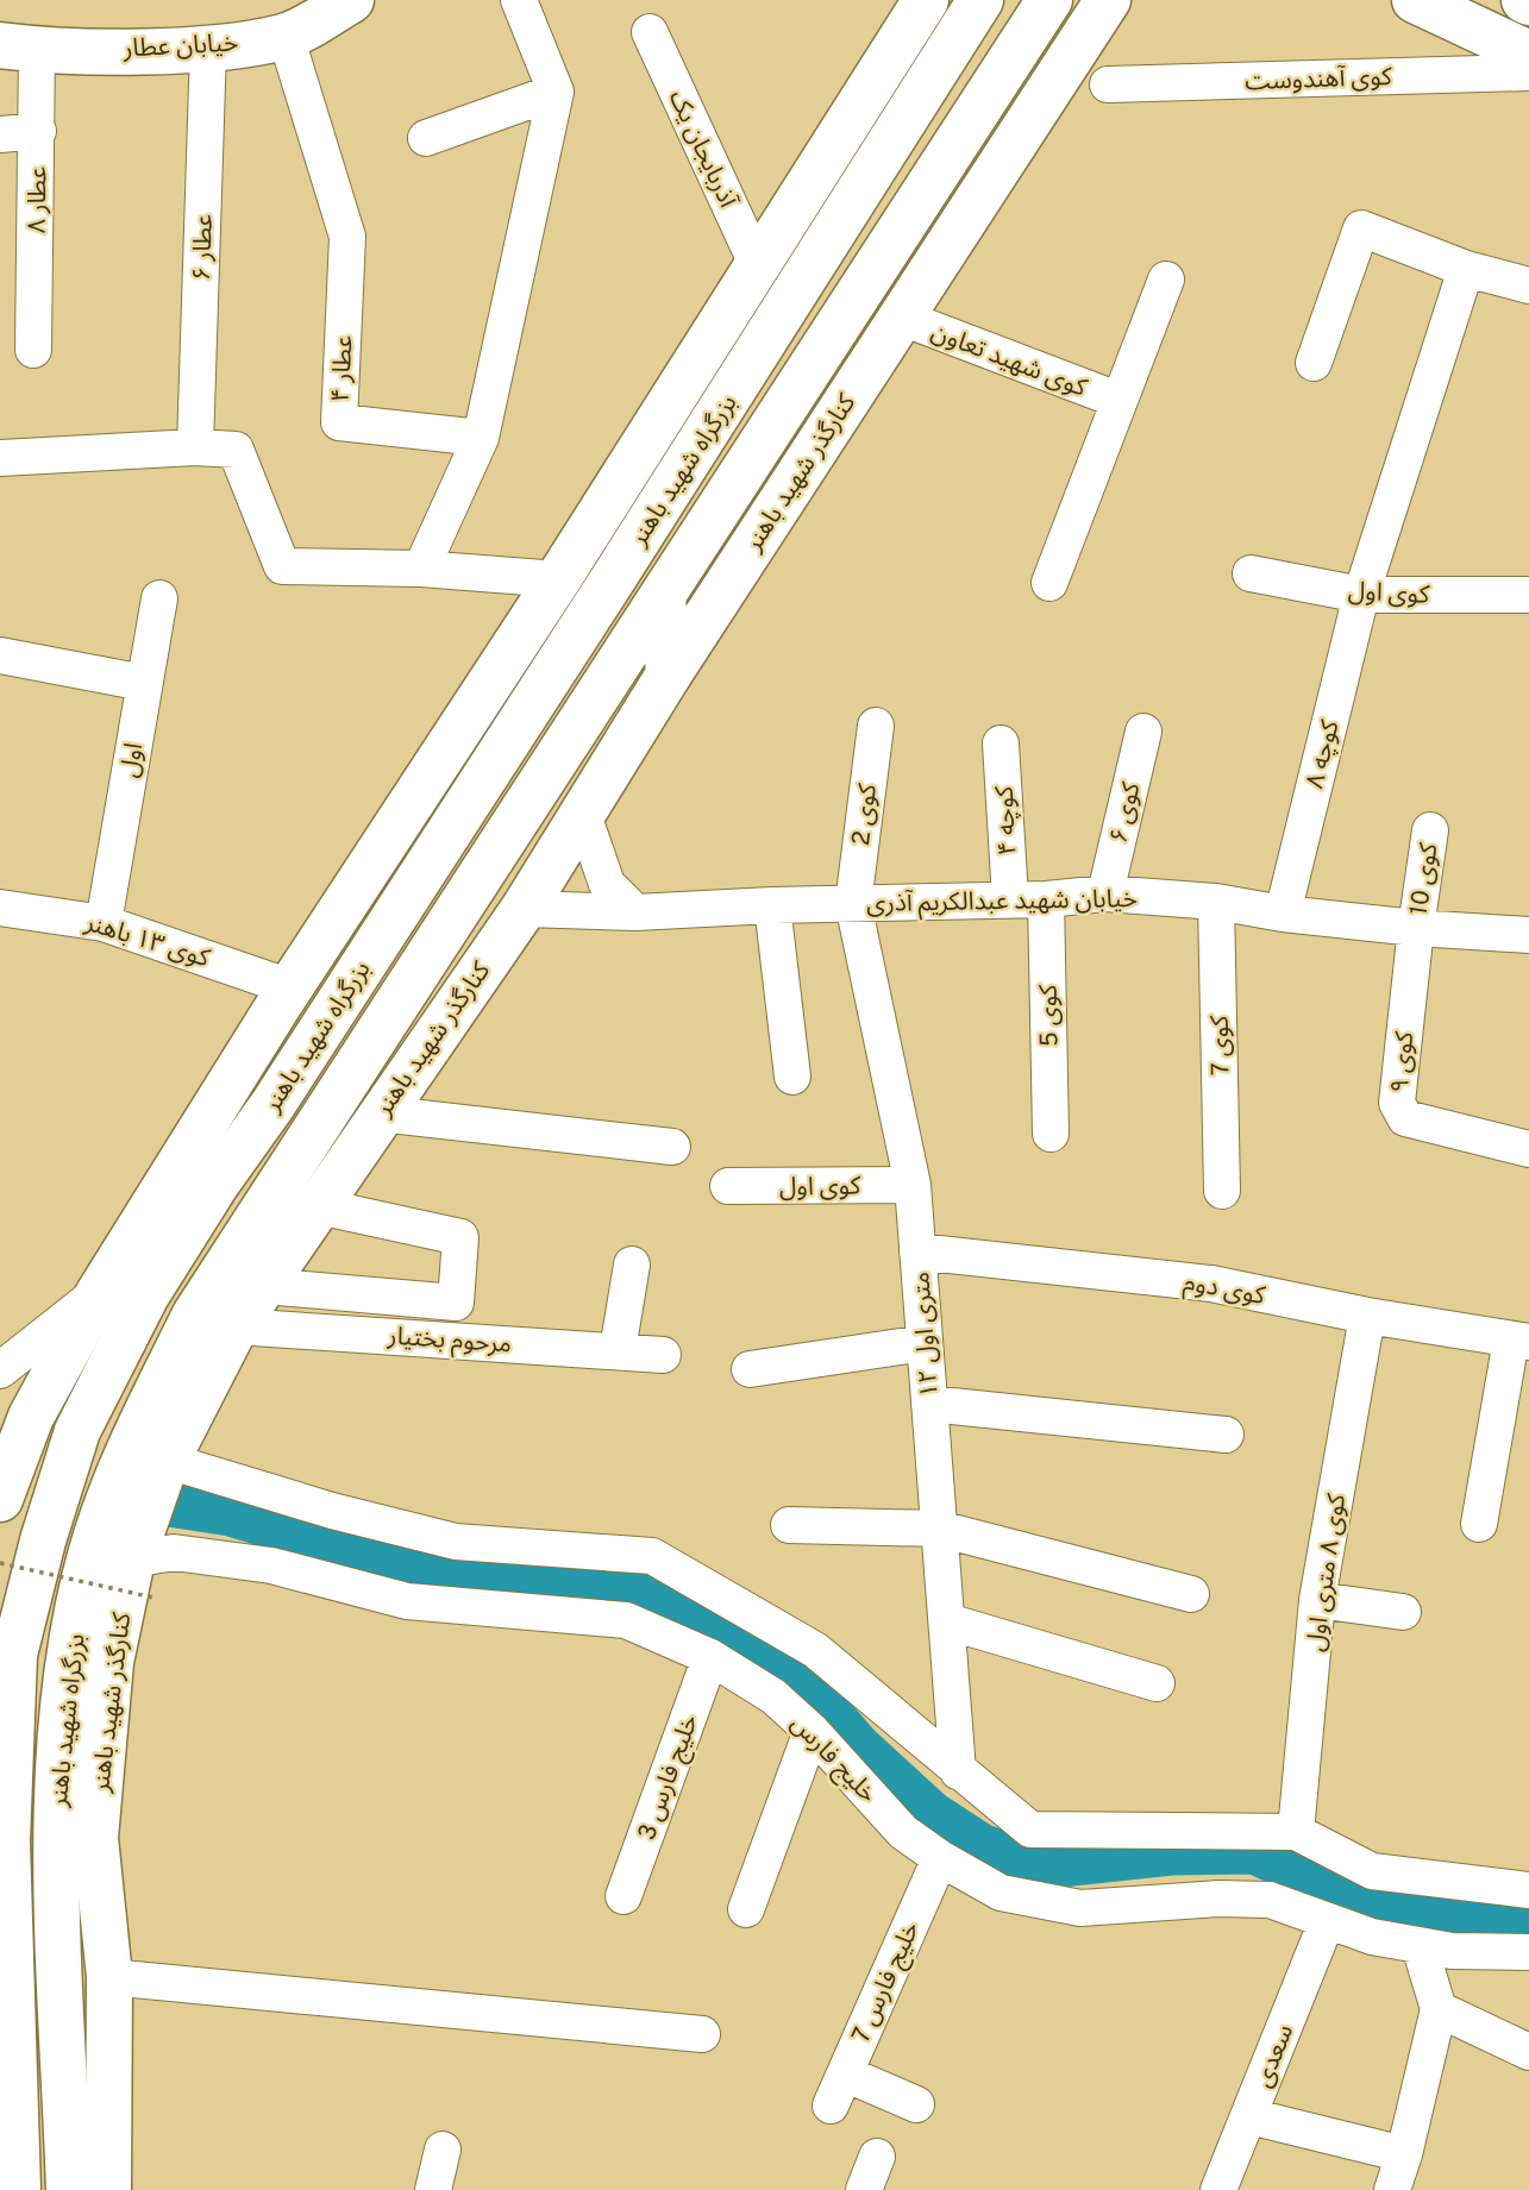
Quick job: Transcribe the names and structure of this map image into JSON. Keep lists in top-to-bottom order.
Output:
{
  "streets": {
    "main road": ["خیابان عطار", "بزرگراه شهید باهنر", "کنارگذر شهید باهنر"],
    "street": [
      "کوی آهندوست",
      "آذربایجان یک",
      "عطار ۸",
      "عطار ۶",
      "کوی شهید تعاون",
      "عطار ۴",
      "کوی اول",
      "کوچه ۸",
      "اول",
      "کوی ۶",
      "کوی 2",
      "کوچه ۴",
      "کوی 10",
      "خیابان شهید عبدالکریم آذری",
      "کوی ۱۳ باهنر",
      "کوی 5",
      "کوی 7",
      "کوی ۹",
      "کوی دوم",
      "۱۲ متری اول",
      "مرحوم بختیار",
      "کوی ۸ متری اول",
      "خلیج فارس",
      "خلیج فارس 3",
      "خلیج فارس 7",
      "سعدی"
    ]
  },
  "crossings": [
    ["خیابان عطار", "عطار ۸"],
    ["خیابان عطار", "عطار ۶"],
    ["خیابان عطار", "عطار ۴"],
    ["کوی شهید تعاون", "کنارگذر شهید باهنر"],
    ["بزرگراه شهید باهنر", "کنارگذر شهید باهنر"],
    ["کنارگذر شهید باهنر", "خیابان شهید عبدالکریم آذری"],
    ["کنارگذر شهید باهنر", "مرحوم بختیار"],
    ["کنارگذر شهید باهنر", "خلیج فارس"],
    ["کوی اول", "کوچه ۸"],
    ["کوی اول", "۱۲ متری اول"],
    ["کوچه ۸", "خیابان شهید عبدالکریم آذری"],
    ["اول", "کوی ۱۳ باهنر"],
    ["کوی ۶", "خیابان شهید عبدالکریم آذری"],
    ["کوی 2", "خیابان شهید عبدالکریم آذری"],
    ["کوی 2", "۱۲ متری اول"],
    ["کوچه ۴", "خیابان شهید عبدالکریم آذری"],
    ["کوی 10", "خیابان شهید عبدالکریم آذری"],
    ["کوی 10", "کوی ۹"],
    ["خیابان شهید عبدالکریم آذری", "کوی 5"],
    ["خیابان شهید عبدالکریم آذری", "کوی 7"],
    ["خیابان شهید عبدالکریم آذری", "کوی ۹"],
    ["خیابان شهید عبدالکریم آذری", "۱۲ متری اول"],
    ["کوی دوم", "۱۲ متری اول"],
    ["کوی دوم", "کوی ۸ متری اول"],
    ["خلیج فارس", "خلیج فارس 3"],
    ["خلیج فارس", "خلیج فارس 7"],
    ["خلیج فارس", "سعدی"]
  ]
}
